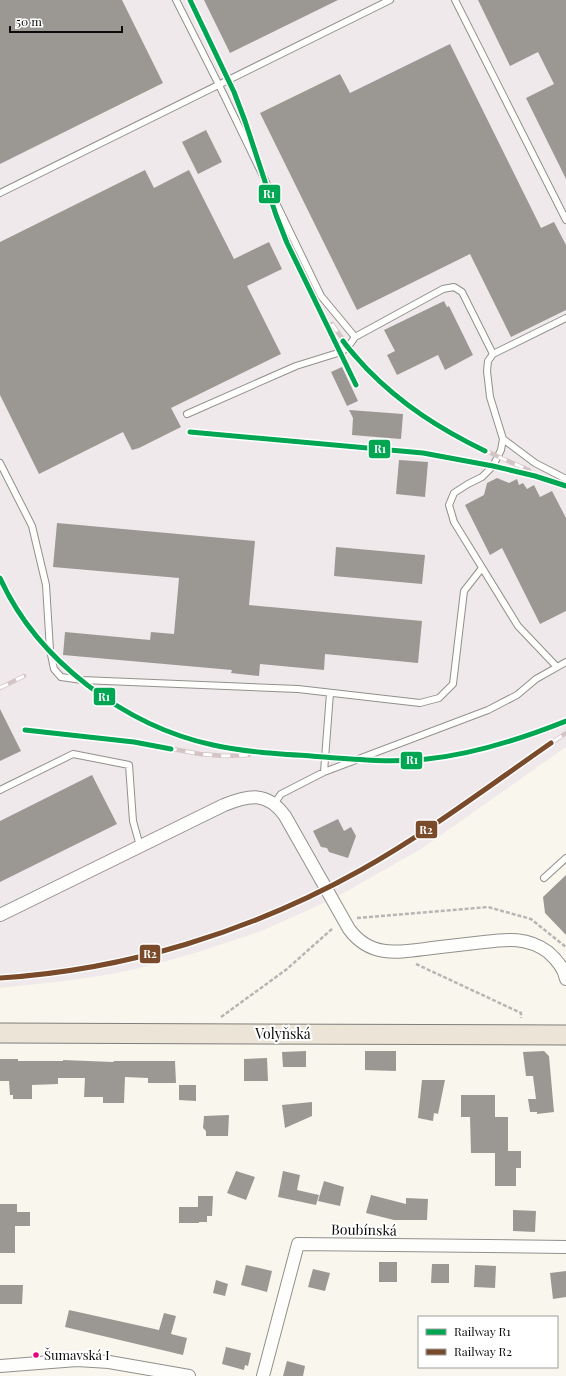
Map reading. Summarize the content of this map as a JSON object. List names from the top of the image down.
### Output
{
  "streets": {
    "main road": ["Volyňská"],
    "street": ["Boubínská"]
  },
  "places": ["Šumavská I"],
  "lines": ["rail line R1", "rail line R2"],
  "legend": ["Railway R1", "Railway R2"],
  "scale_bar": "50 m"
}
